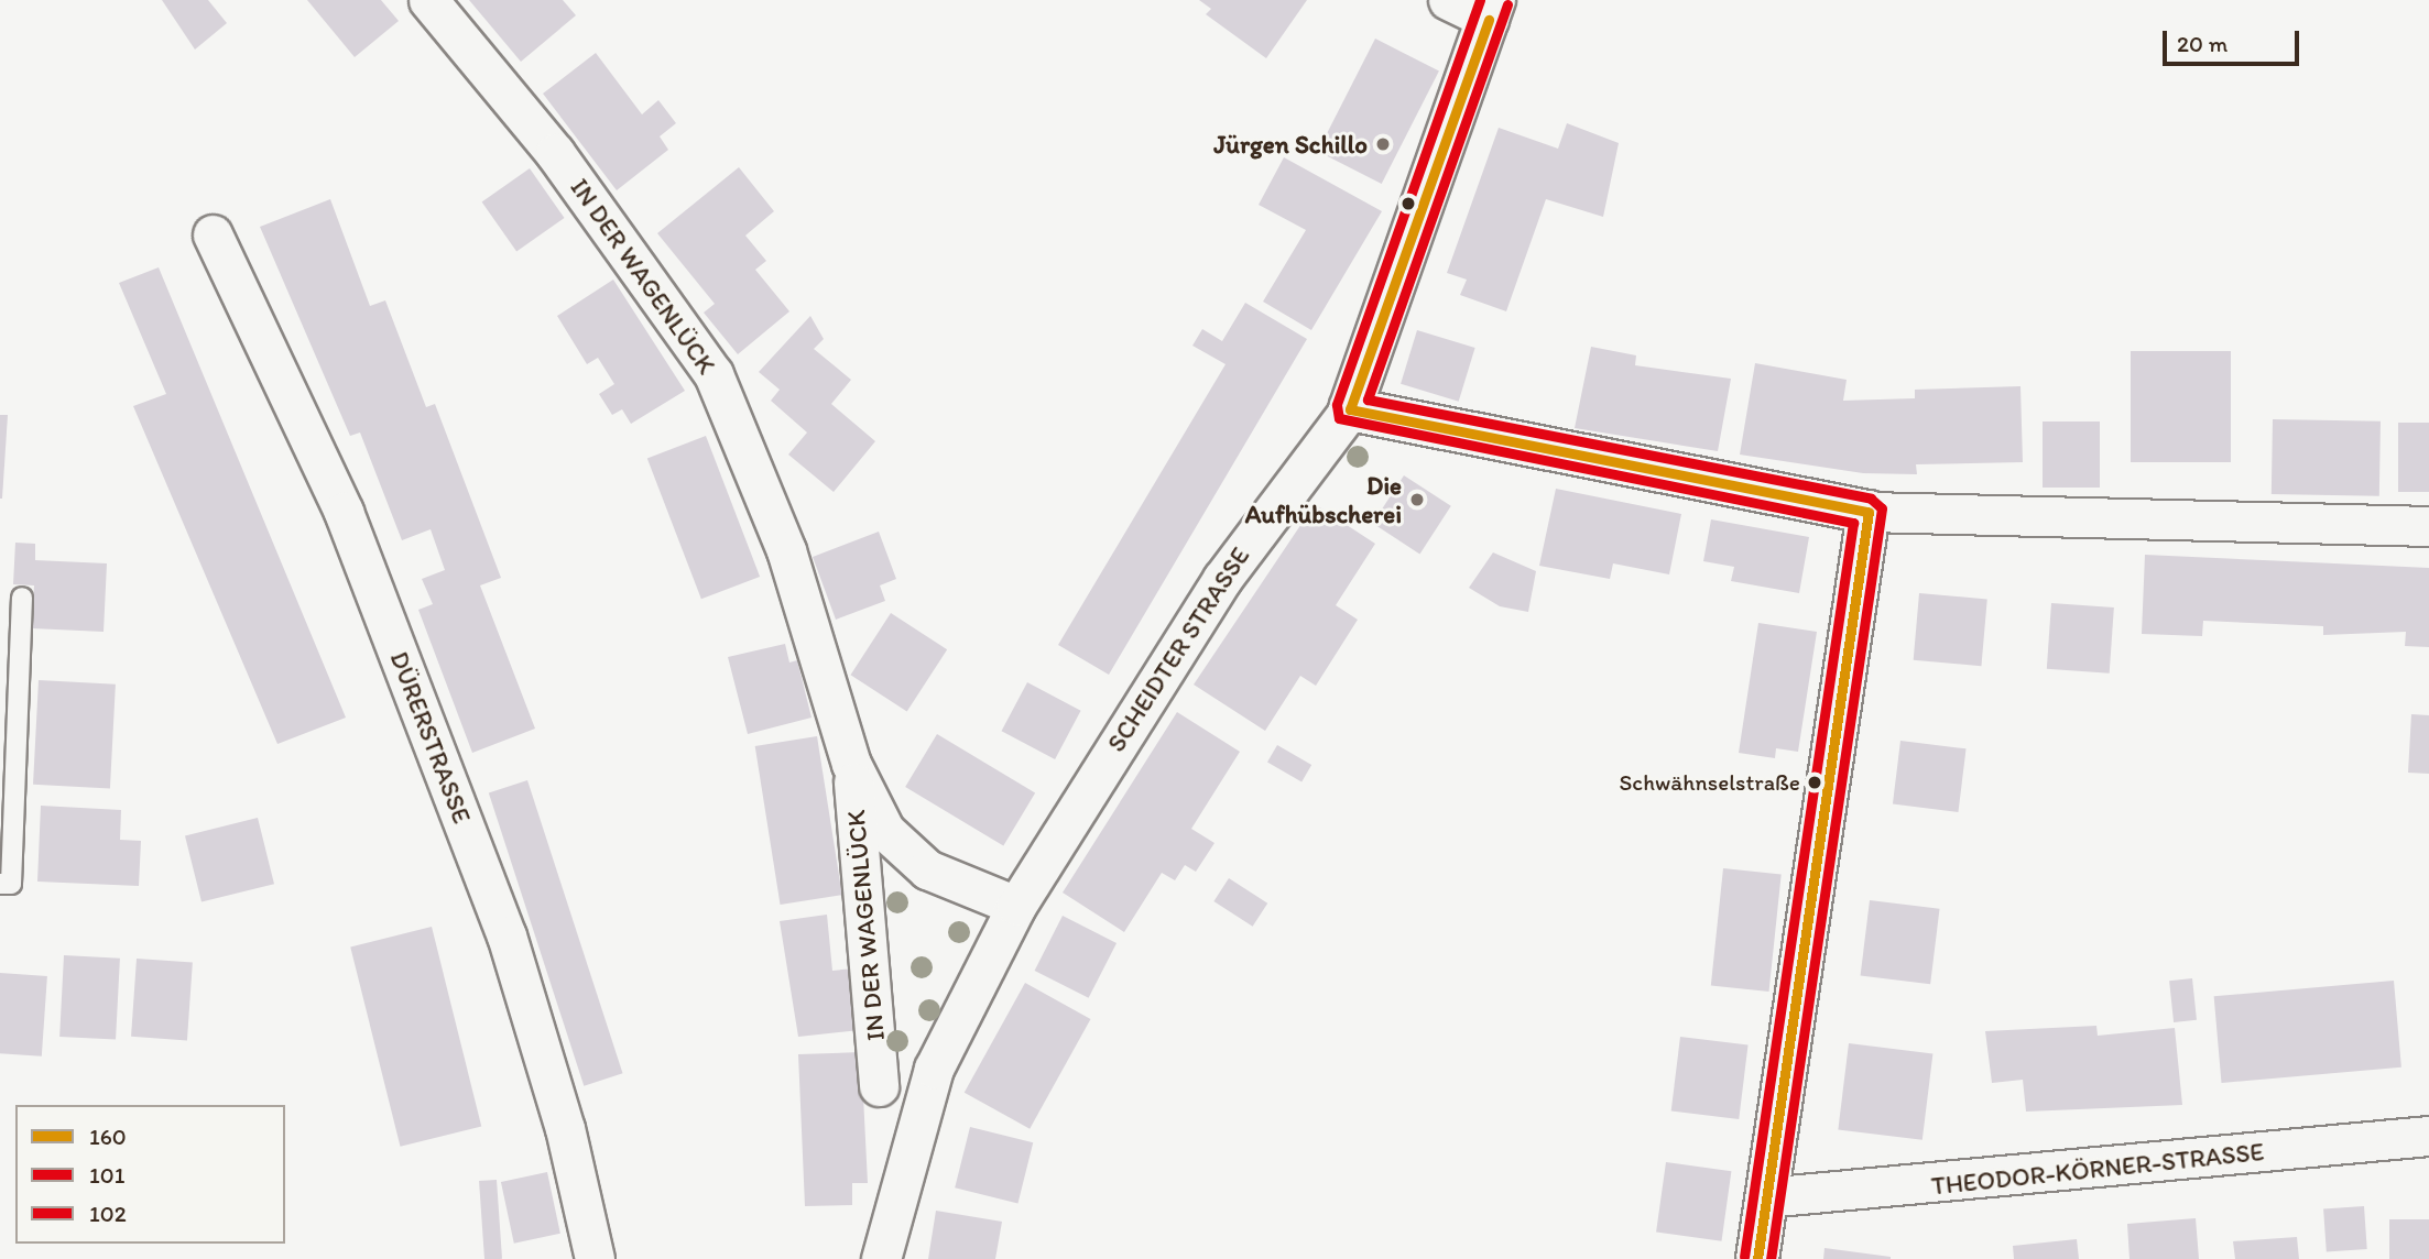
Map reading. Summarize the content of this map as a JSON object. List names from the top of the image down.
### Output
{
  "streets": {
    "street": [
      "IN DER WAGENLÜCK",
      "SCHEIDTER STRASSE",
      "DÜRERSTRASSE",
      "THEODOR-KÖRNER-STRASSE"
    ]
  },
  "crossings": [
    ["IN DER WAGENLÜCK", "SCHEIDTER STRASSE"]
  ],
  "places": ["Jürgen Schillo", "Die Aufhübscherei", "Schwähnselstraße"],
  "lines": ["transit line 101", "transit line 102", "transit line 160"],
  "legend": ["160", "101", "102"],
  "scale_bar": "20 m"
}
